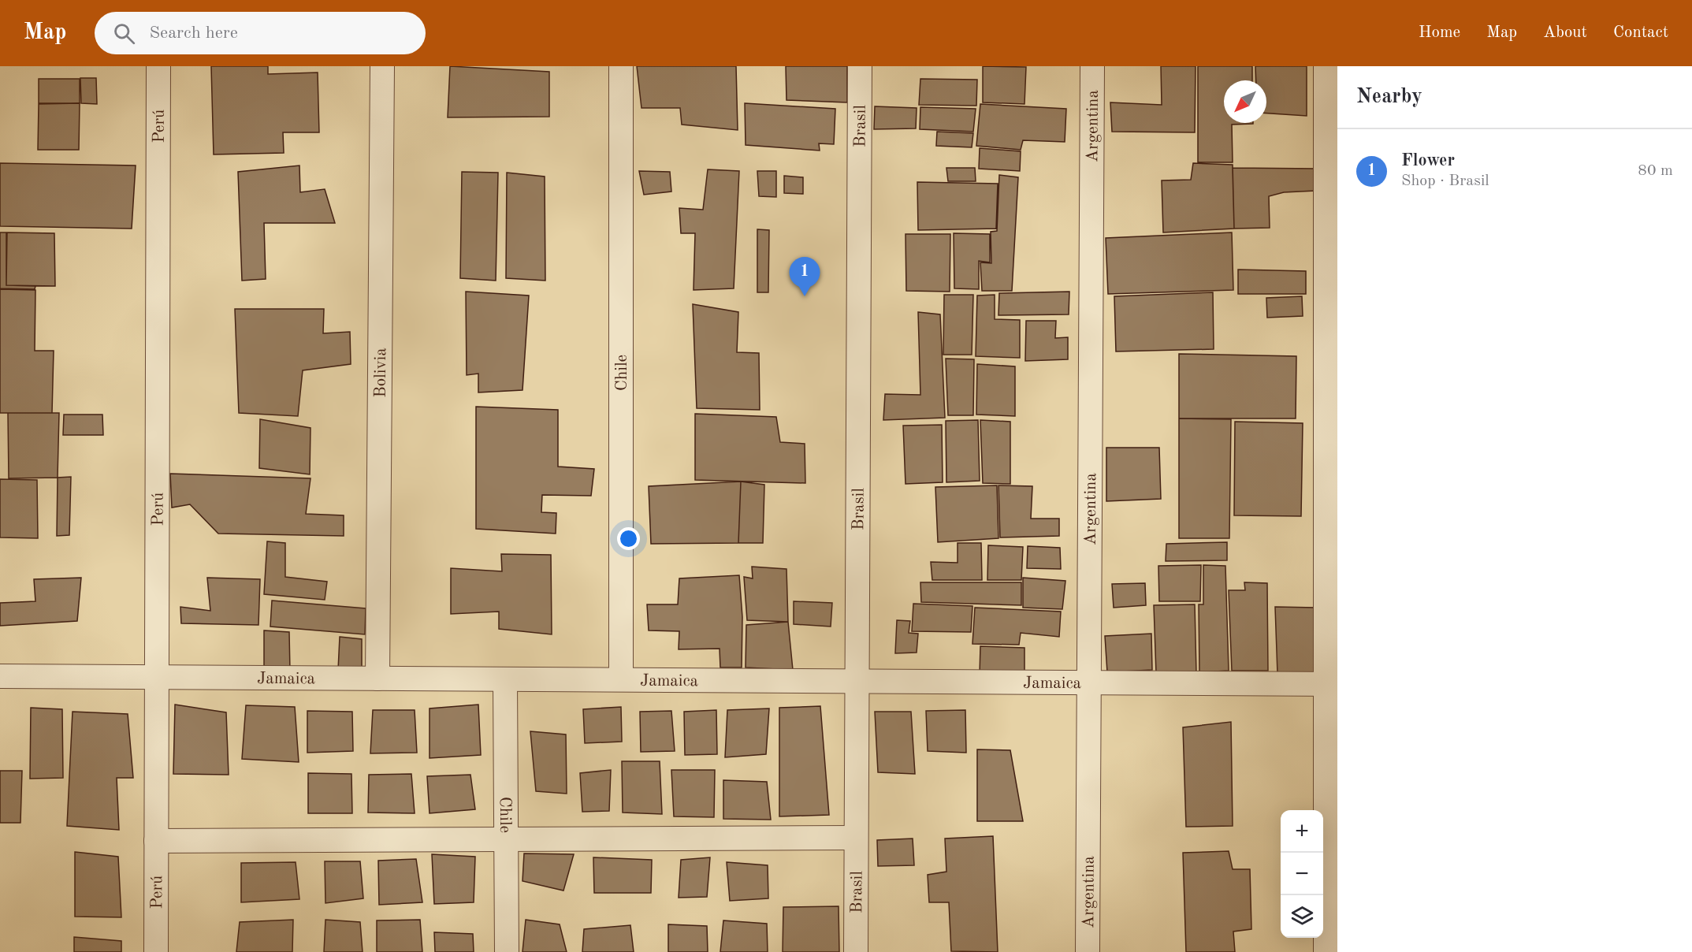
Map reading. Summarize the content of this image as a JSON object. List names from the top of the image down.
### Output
{
  "streets": {
    "street": [
      "Perú",
      "Brasil",
      "Argentina",
      "Bolivia",
      "Chile",
      "Jamaica"
    ]
  },
  "crossings": [
    ["Perú", "Jamaica"],
    ["Brasil", "Jamaica"],
    ["Argentina", "Jamaica"],
    ["Bolivia", "Jamaica"],
    ["Chile", "Jamaica"]
  ],
  "north": "bottom left",
  "page": {
    "header": "Map",
    "search": "Search here",
    "nav": [
      "Home",
      "Map",
      "About",
      "Contact"
    ],
    "heading": "Nearby",
    "list": [
      {
        "mark": "1",
        "name": "Flower",
        "note": "Shop · Brasil",
        "value": "80 m"
      }
    ],
    "pins": "1",
    "map_buttons": ["+", "−"]
  }
}
